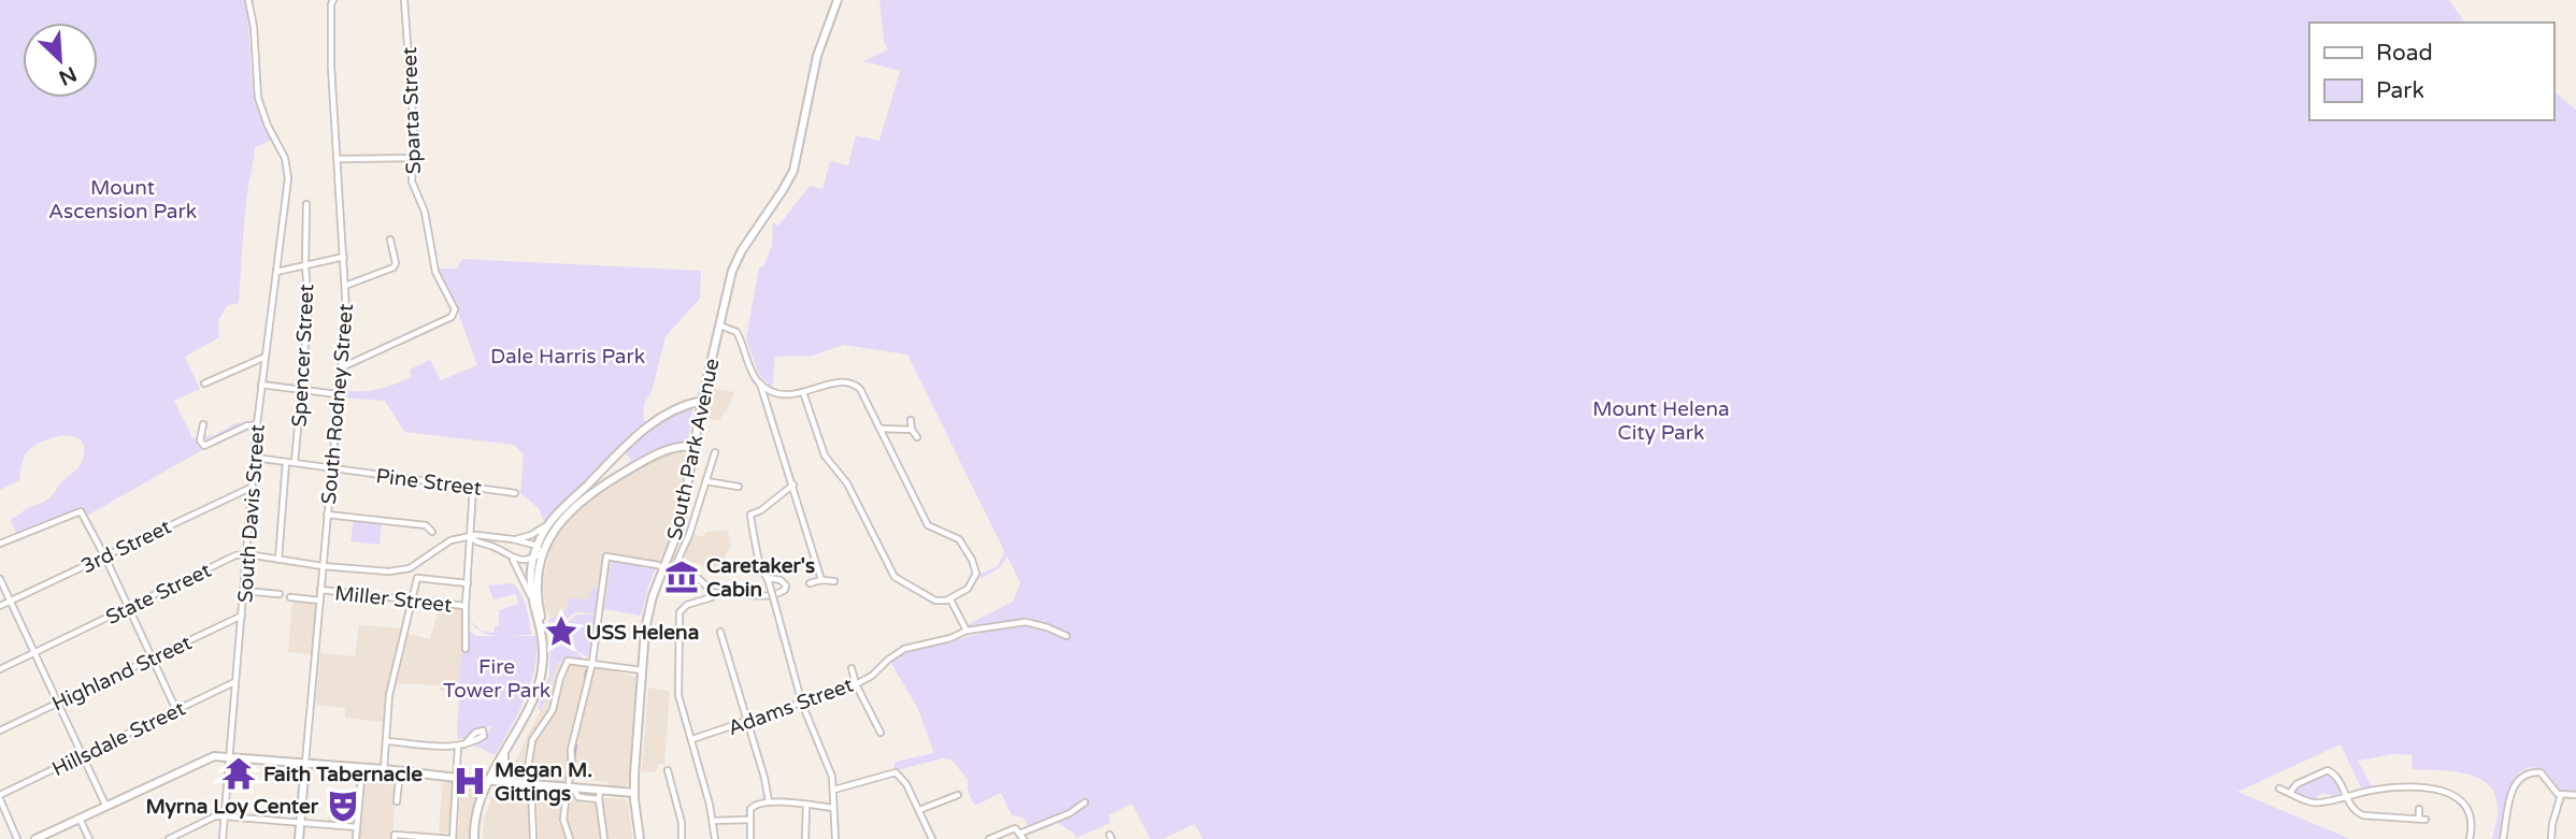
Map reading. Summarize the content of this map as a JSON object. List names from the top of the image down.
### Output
{
  "streets": {
    "street": [
      "Sparta Street",
      "Spencer Street",
      "South Rodney Street",
      "South Park Avenue",
      "Pine Street",
      "South Davis Street",
      "3rd Street",
      "State Street",
      "Miller Street",
      "Highland Street",
      "Adams Street",
      "Hillsdale Street"
    ]
  },
  "crossings": [
    ["Sparta Street", "South Rodney Street"],
    ["Spencer Street", "Pine Street"],
    ["South Rodney Street", "Pine Street"],
    ["South Rodney Street", "State Street"],
    ["South Rodney Street", "Miller Street"],
    ["Pine Street", "South Davis Street"],
    ["South Davis Street", "3rd Street"],
    ["South Davis Street", "State Street"],
    ["South Davis Street", "Highland Street"],
    ["South Davis Street", "Hillsdale Street"]
  ],
  "parks": [
    "Mount Ascension Park",
    "Dale Harris Park",
    "Mount Helena City Park",
    "Fire Tower Park"
  ],
  "places": {
    "museum": ["Caretaker's Cabin"],
    "place": ["USS Helena"],
    "temple": ["Faith Tabernacle"],
    "hospital": ["Megan M. Gittings"],
    "theatre": ["Myrna Loy Center"]
  },
  "legend": ["Road", "Park"],
  "north": "bottom right"
}
